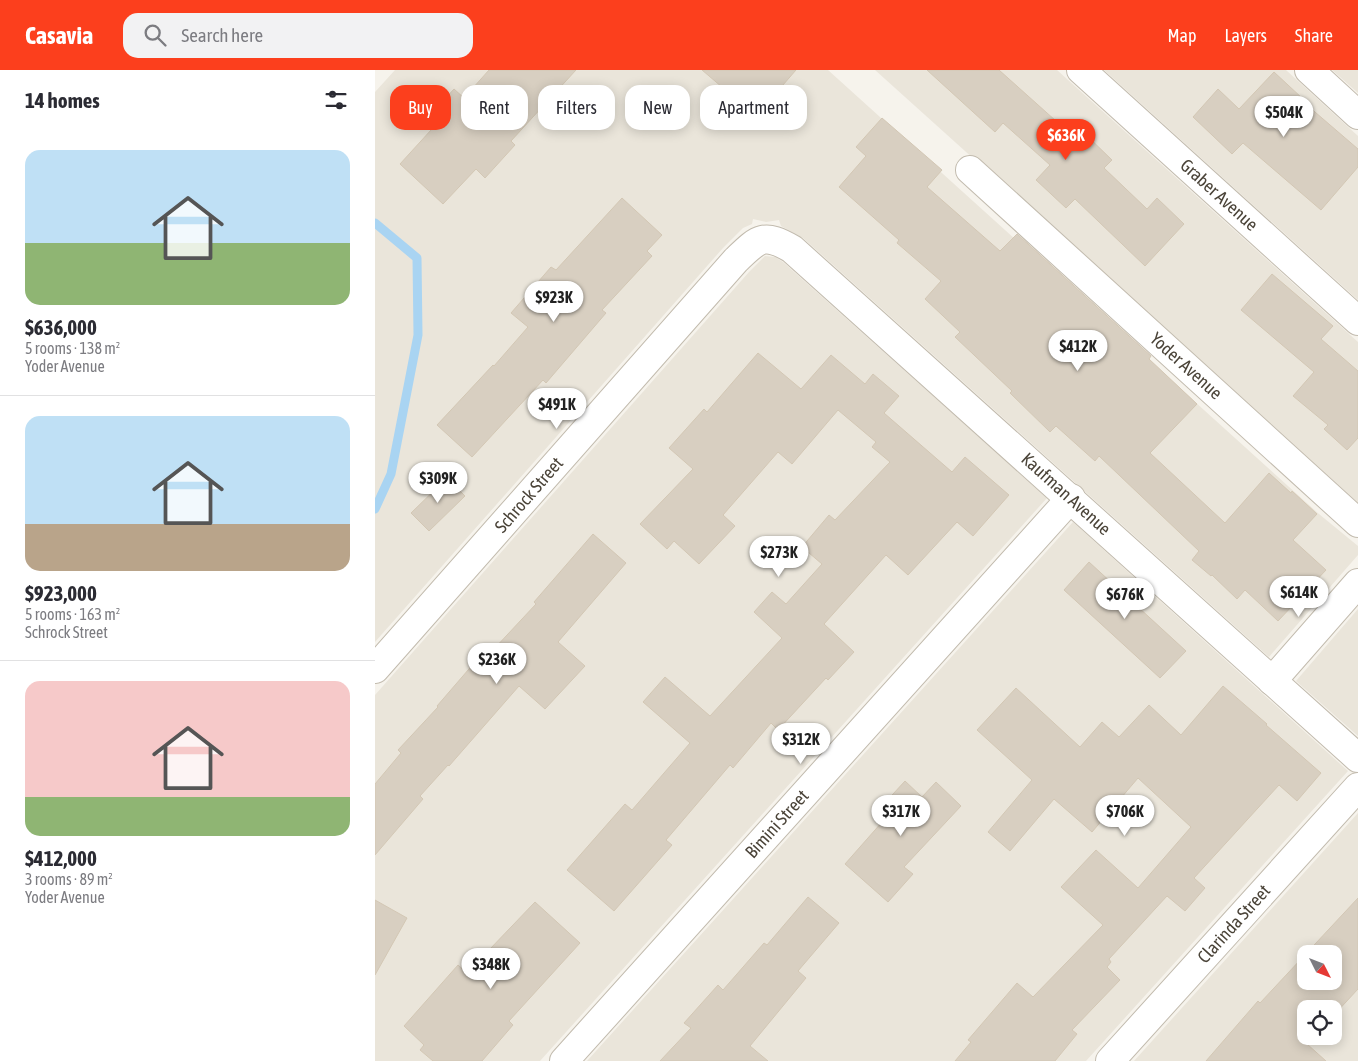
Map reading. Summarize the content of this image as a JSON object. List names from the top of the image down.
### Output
{
  "streets": {
    "street": [
      "Graber Avenue",
      "Yoder Avenue",
      "Kaufman Avenue",
      "Schrock Street",
      "Bimini Street",
      "Clarinda Street"
    ]
  },
  "crossings": [
    ["Kaufman Avenue", "Schrock Street"],
    ["Kaufman Avenue", "Bimini Street"]
  ],
  "north": "bottom right",
  "page": {
    "header": "Casavia",
    "search": "Search here",
    "nav": ["Map", "Layers", "Share"],
    "heading": "14 homes",
    "chip": [
      "Buy",
      "Rent",
      "Filters",
      "New",
      "Apartment"
    ],
    "price": [
      "$504K",
      "$636K",
      "$923K",
      "$412K",
      "$491K",
      "$309K",
      "$273K",
      "$614K",
      "$676K",
      "$236K",
      "$312K",
      "$317K",
      "$706K",
      "$348K"
    ],
    "list": [
      {
        "name": "$636,000",
        "note": "5 rooms · 138 m² · Yoder Avenue"
      },
      {
        "name": "$923,000",
        "note": "5 rooms · 163 m² · Schrock Street"
      },
      {
        "name": "$412,000",
        "note": "3 rooms · 89 m² · Yoder Avenue"
      }
    ]
  }
}
